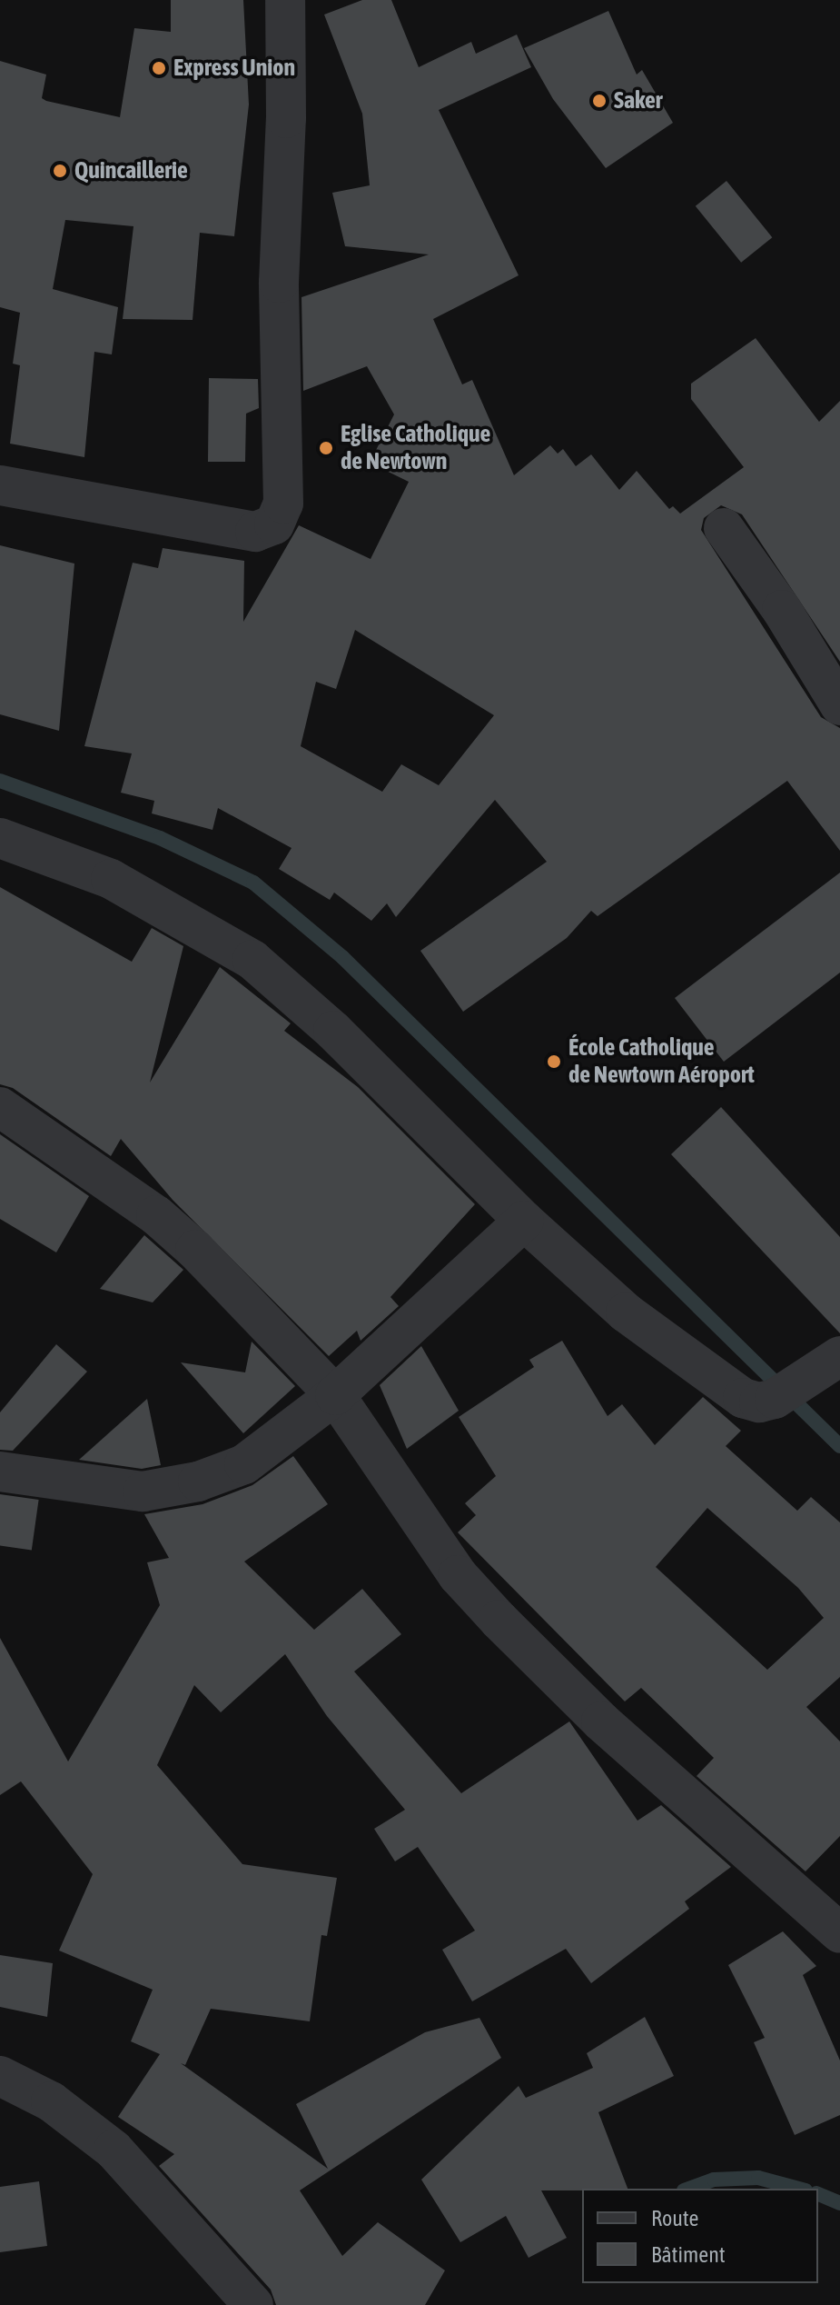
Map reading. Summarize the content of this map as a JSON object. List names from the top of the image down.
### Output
{
  "places": [
    "Express Union",
    "Saker",
    "Quincaillerie",
    "Eglise Catholique de Newtown",
    "École Catholique de Newtown Aéroport"
  ],
  "legend": ["Route", "Bâtiment"]
}
